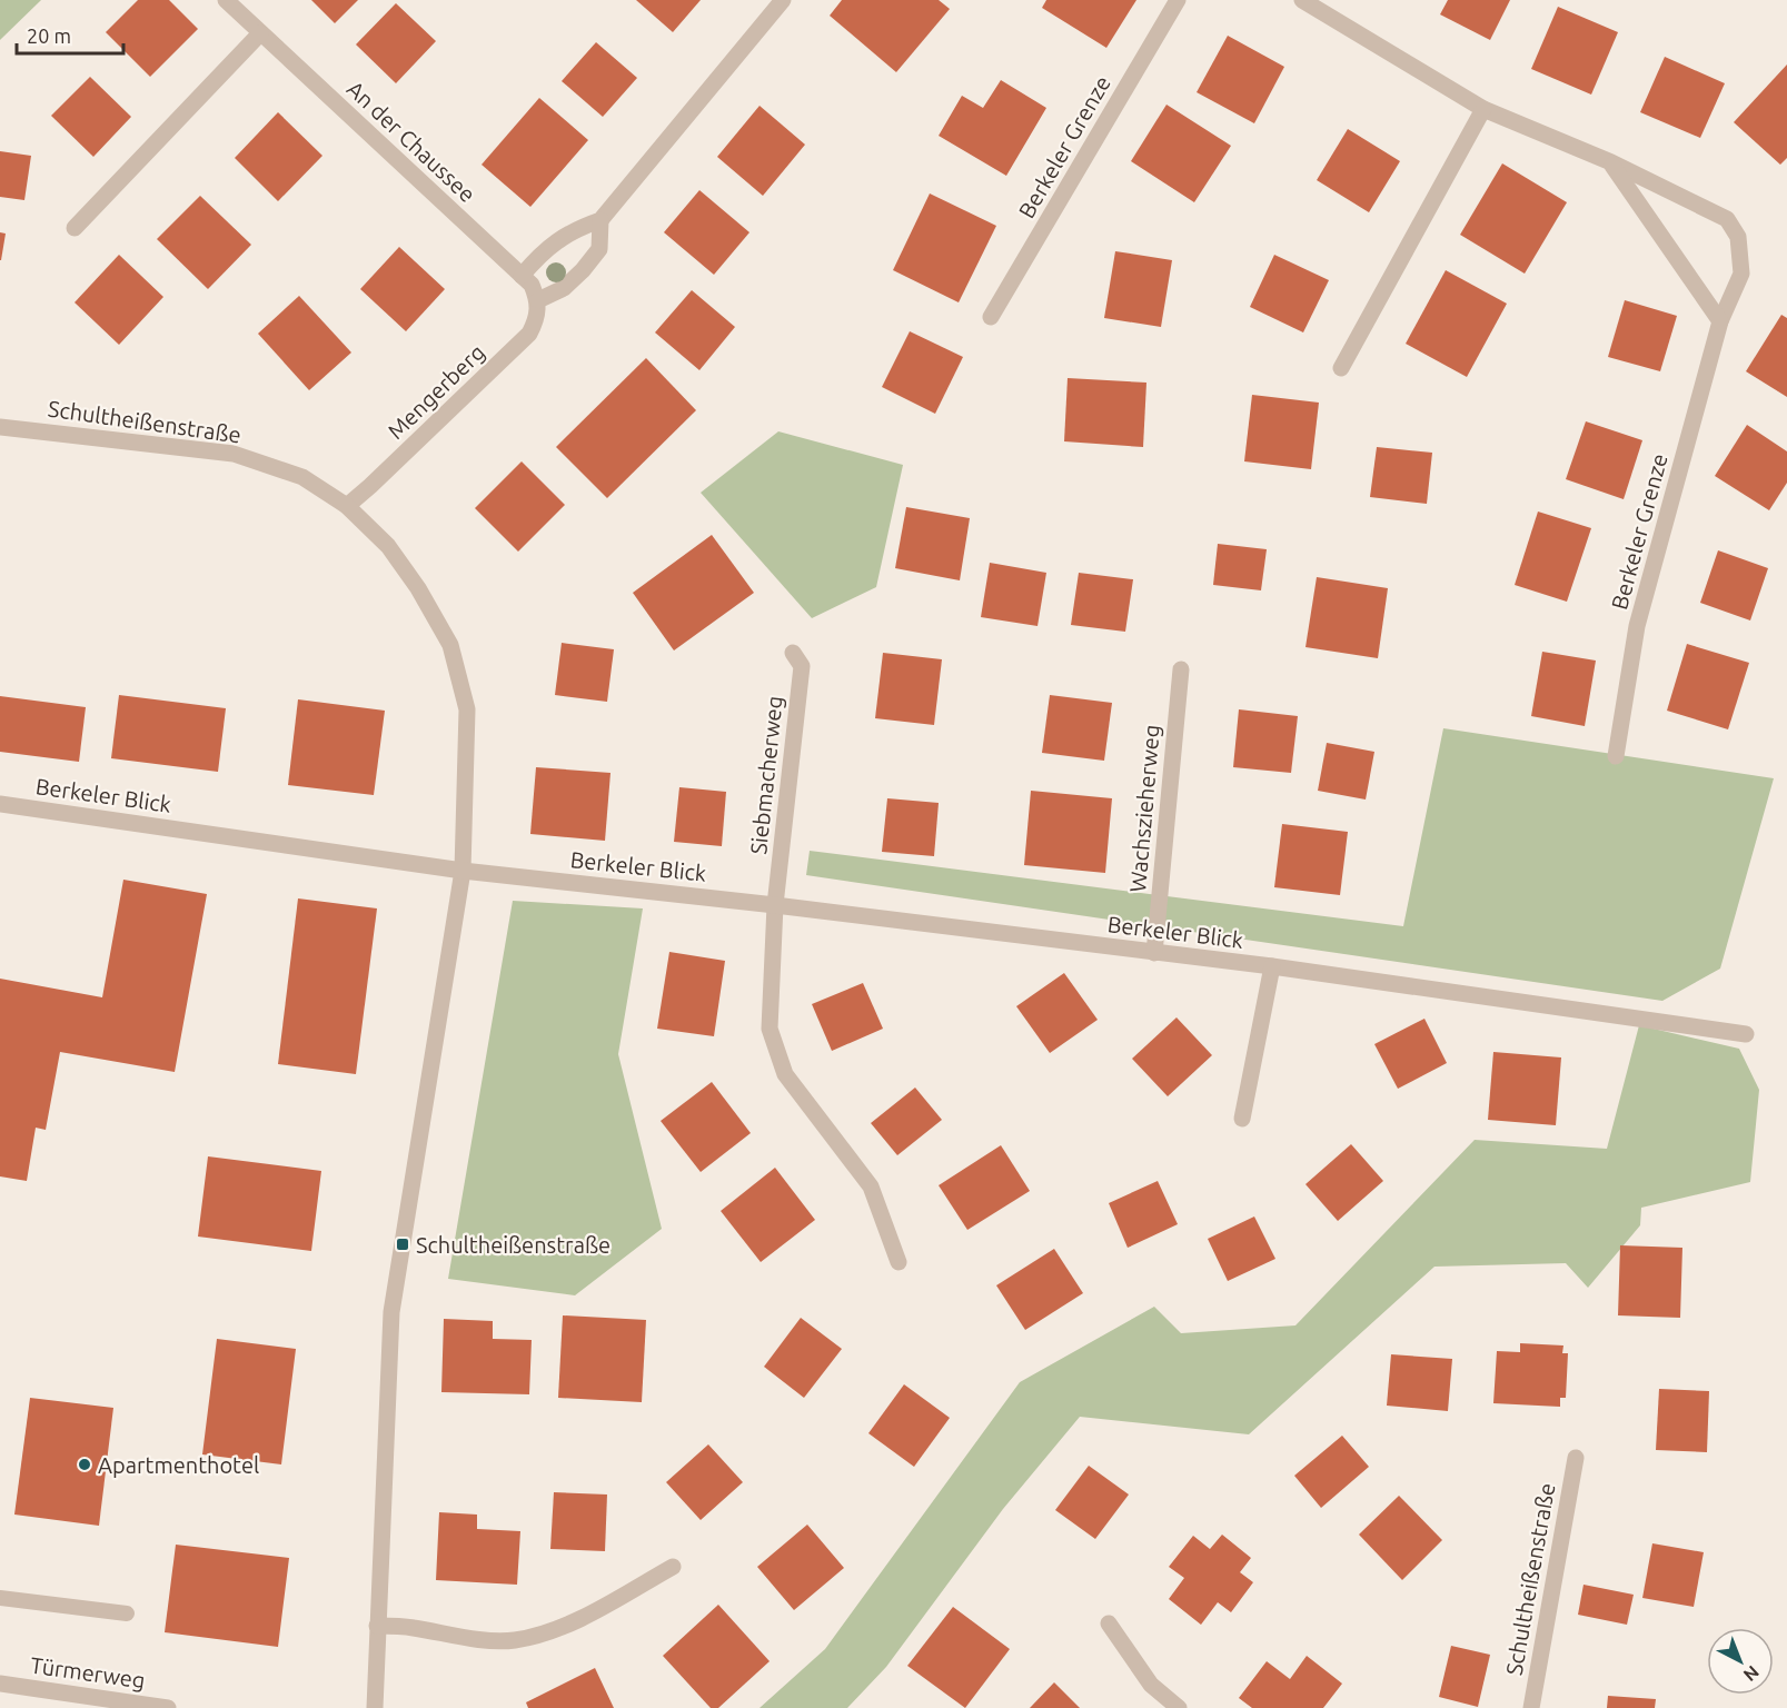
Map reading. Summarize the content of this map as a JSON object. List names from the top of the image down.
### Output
{
  "streets": {
    "street": [
      "An der Chaussee",
      "Berkeler Grenze",
      "Mengerberg",
      "Schultheißenstraße",
      "Siebmacherweg",
      "Berkeler Blick",
      "Wachszieherweg",
      "Türmerweg"
    ]
  },
  "crossings": [
    ["An der Chaussee", "Mengerberg"],
    ["Mengerberg", "Schultheißenstraße"],
    ["Schultheißenstraße", "Berkeler Blick"],
    ["Siebmacherweg", "Berkeler Blick"],
    ["Berkeler Blick", "Wachszieherweg"]
  ],
  "places": {
    "transit": ["Schultheißenstraße"],
    "other": ["Apartmenthotel"]
  },
  "scale_bar": "20 m",
  "north": "bottom right"
}
